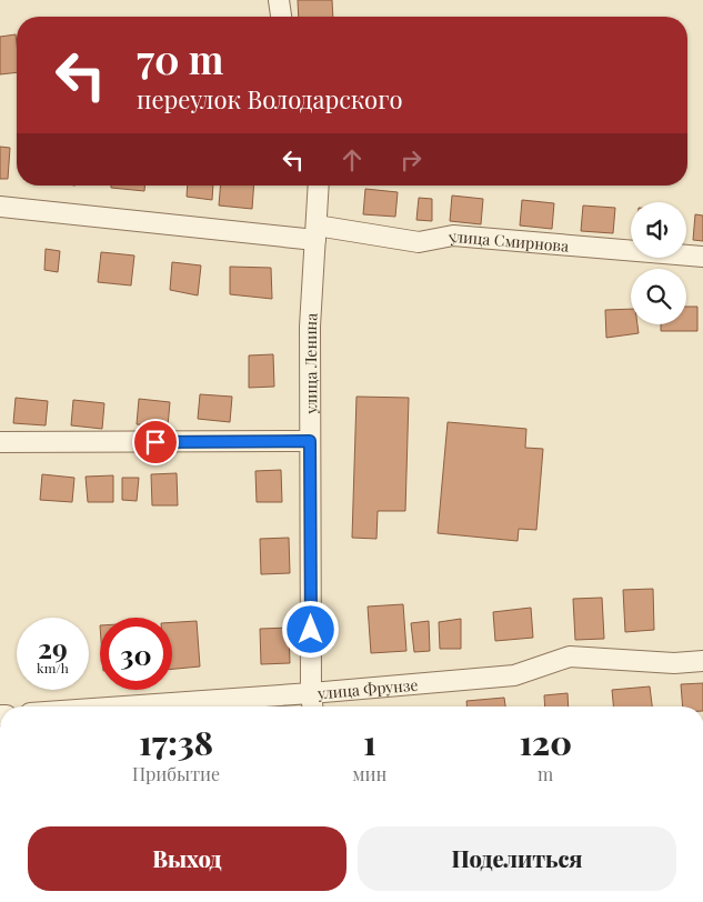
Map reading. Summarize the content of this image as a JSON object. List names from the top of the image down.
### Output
{
  "streets": {
    "street": ["улица Смирнова", "улица Ленина", "улица Фрунзе"]
  },
  "crossings": [
    ["улица Смирнова", "улица Ленина"],
    ["улица Ленина", "улица Фрунзе"]
  ],
  "page": {
    "turn": ["70 m", "переулок Володарского"],
    "speed": "29 km/h",
    "limit": "30",
    "eta": [
      "17:38",
      "Прибытие",
      "1",
      "мин",
      "120",
      "m"
    ],
    "buttons": ["Выход", "Поделиться"]
  }
}
